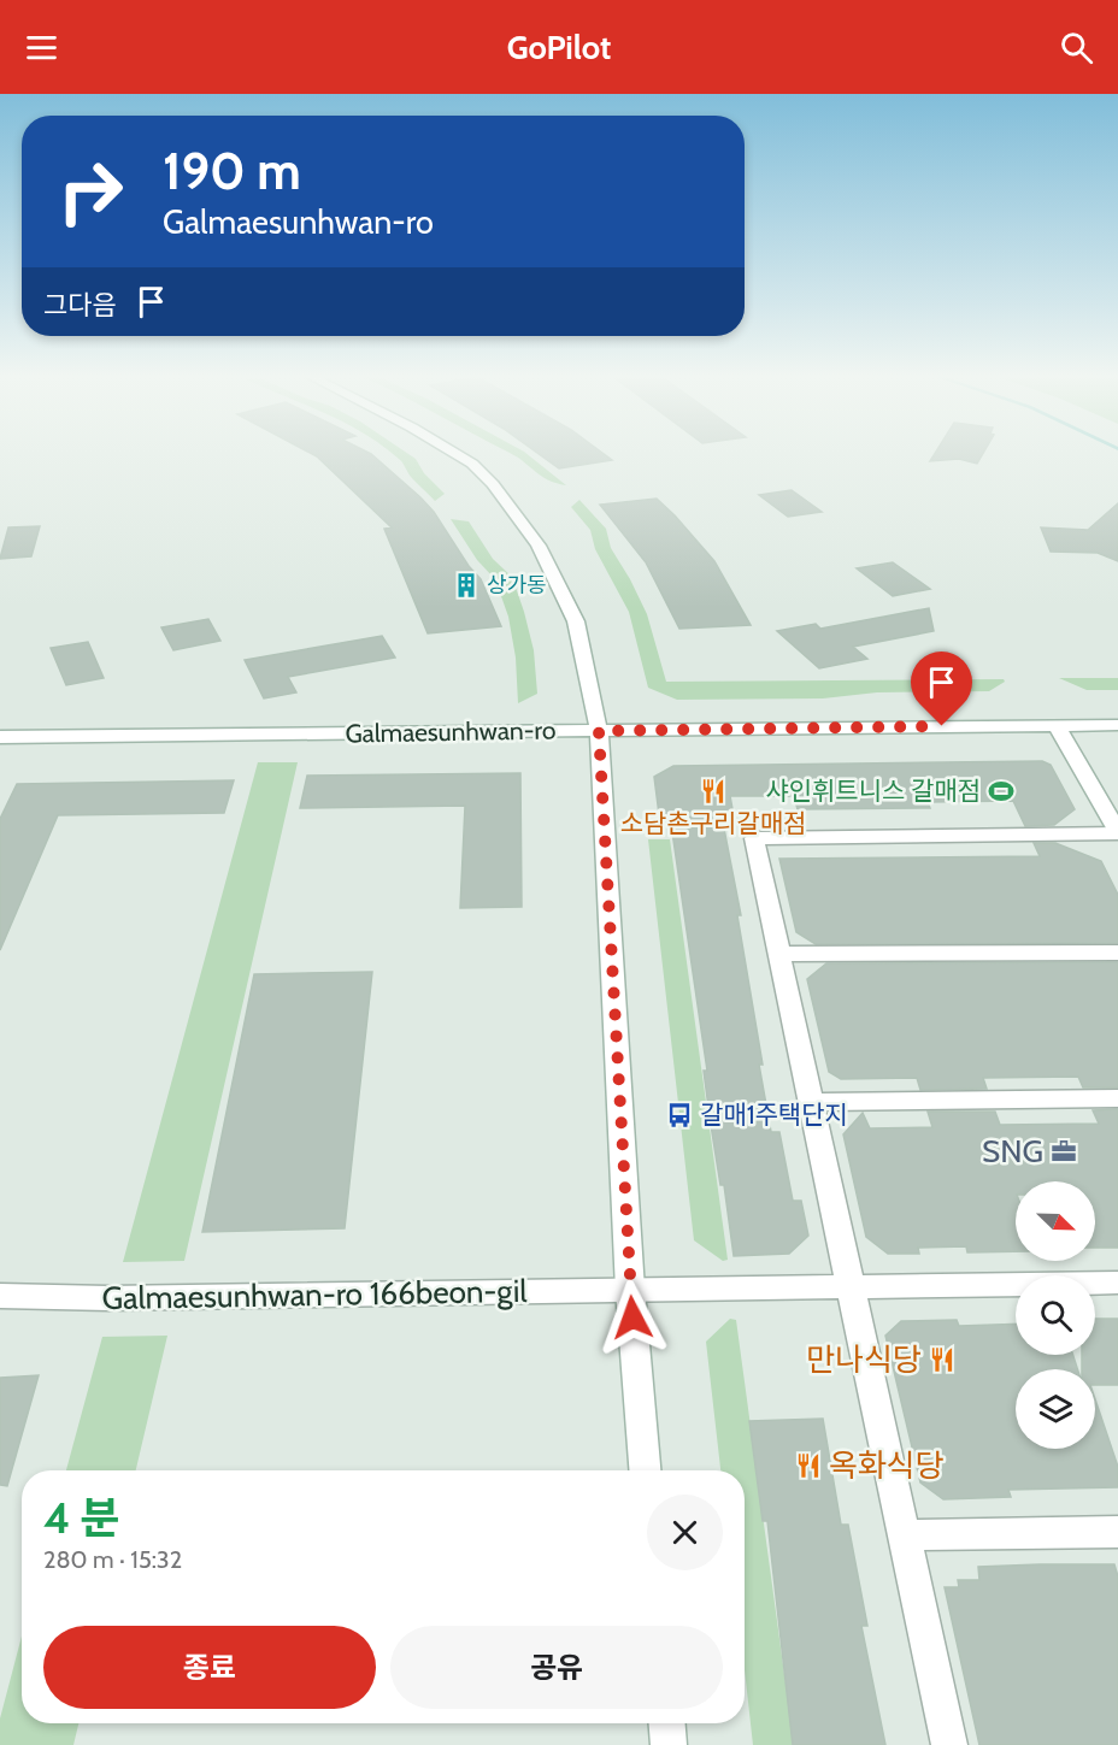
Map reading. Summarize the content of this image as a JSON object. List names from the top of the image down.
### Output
{
  "streets": {
    "street": ["Galmaesunhwan-ro", "Galmaesunhwan-ro 166beon-gil"]
  },
  "places": {
    "building": ["상가동"],
    "restaurant": ["소담촌구리갈매점", "만나식당", "옥화식당"],
    "sports": ["샤인휘트니스 갈매점"],
    "bus stop": ["갈매1주택단지"],
    "office": ["SNG"]
  },
  "north": "bottom right",
  "page": {
    "header": "GoPilot",
    "turn": ["190 m", "Galmaesunhwan-ro"],
    "then": "그다음",
    "heading": ["4 분", "280 m · 15:32"],
    "buttons": ["종료", "공유"]
  }
}
